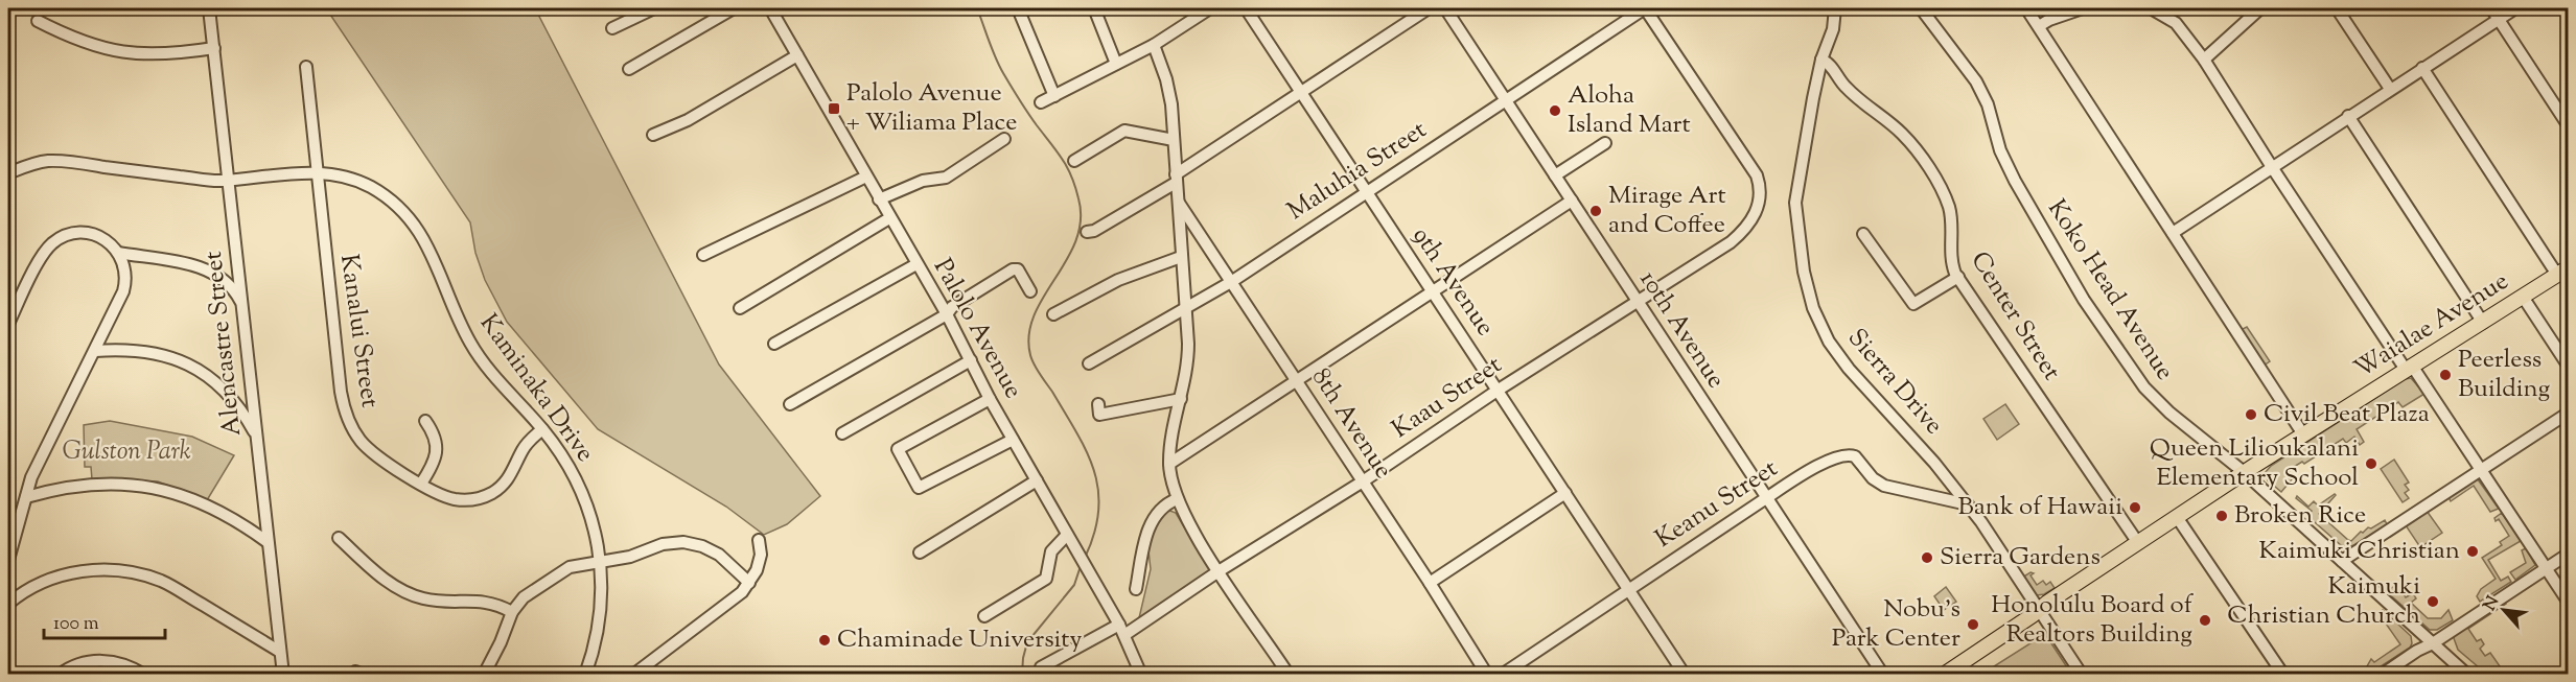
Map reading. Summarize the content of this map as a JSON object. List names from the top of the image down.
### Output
{
  "streets": {
    "main road": ["Waialae Avenue"],
    "street": [
      "Maluhia Street",
      "9th Avenue",
      "Koko Head Avenue",
      "Center Street",
      "Palolo Avenue",
      "10th Avenue",
      "Kanalui Street",
      "Alencastre Street",
      "Sierra Drive",
      "Kaminaka Drive",
      "Kaau Street",
      "8th Avenue",
      "Keanu Street"
    ]
  },
  "crossings": [
    ["Maluhia Street", "9th Avenue"],
    ["Maluhia Street", "10th Avenue"],
    ["Maluhia Street", "Kaau Street"],
    ["Maluhia Street", "8th Avenue"],
    ["9th Avenue", "Kaau Street"],
    ["9th Avenue", "Keanu Street"],
    ["Koko Head Avenue", "Waialae Avenue"],
    ["Center Street", "Waialae Avenue"],
    ["Center Street", "Sierra Drive"],
    ["Waialae Avenue", "Sierra Drive"],
    ["Palolo Avenue", "Kaau Street"],
    ["10th Avenue", "Kaau Street"],
    ["10th Avenue", "Keanu Street"],
    ["Kanalui Street", "Kaminaka Drive"],
    ["Alencastre Street", "Kaminaka Drive"],
    ["Sierra Drive", "Keanu Street"],
    ["Kaau Street", "8th Avenue"]
  ],
  "parks": ["Gulston Park"],
  "places": {
    "transit": ["Palolo Avenue + Wiliama Place"],
    "other": [
      "Aloha Island Mart",
      "Mirage Art and Coffee",
      "Peerless Building",
      "Civil Beat Plaza",
      "Queen Lilioukalani Elementary School",
      "Bank of Hawaii",
      "Broken Rice",
      "Kaimuki Christian",
      "Sierra Gardens",
      "Kaimuki Christian Church",
      "Honolulu Board of Realtors Building",
      "Nobu's Park Center",
      "Chaminade University"
    ]
  },
  "scale_bar": "100 m",
  "north": "top left"
}
